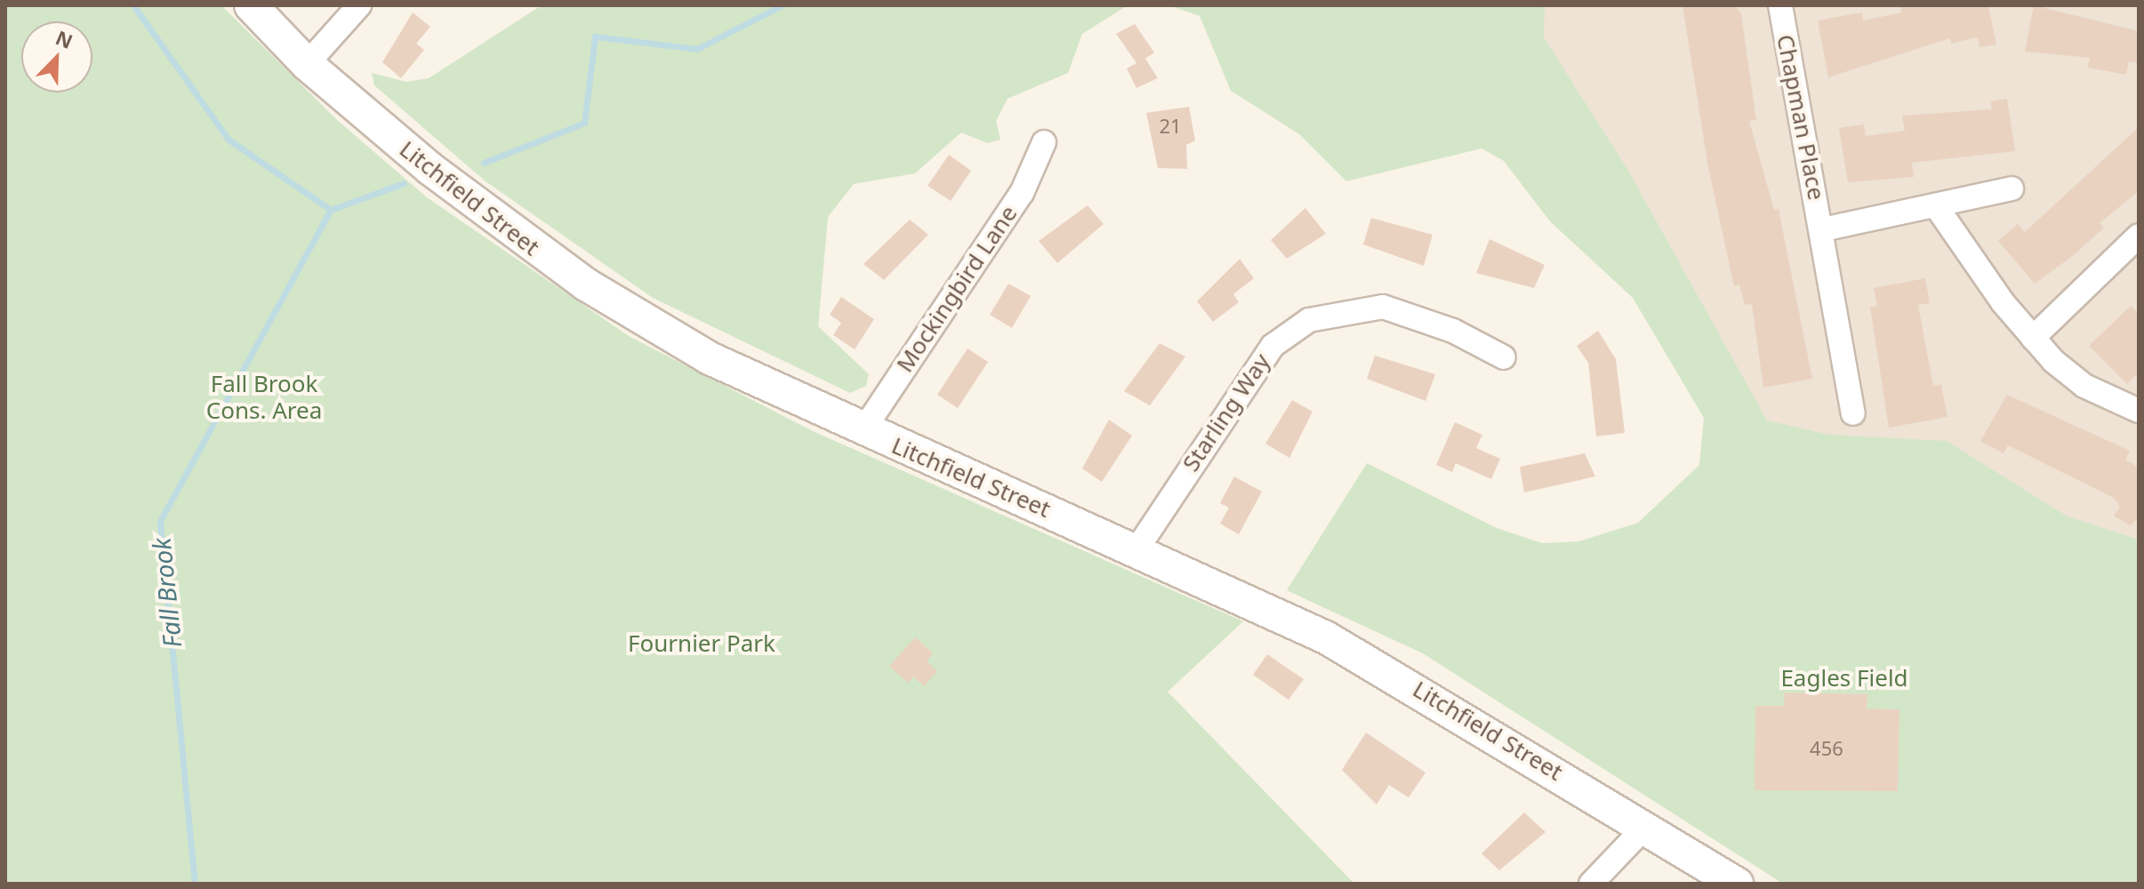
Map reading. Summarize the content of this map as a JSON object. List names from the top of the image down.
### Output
{
  "streets": {
    "main road": ["Litchfield Street"],
    "street": ["Chapman Place", "Mockingbird Lane", "Starling Way"]
  },
  "crossings": [
    ["Litchfield Street", "Mockingbird Lane"],
    ["Litchfield Street", "Starling Way"]
  ],
  "water": ["Fall Brook"],
  "parks": ["Fall Brook Cons. Area", "Fournier Park", "Eagles Field"],
  "house_numbers": ["21", "456"],
  "north": "top right"
}
